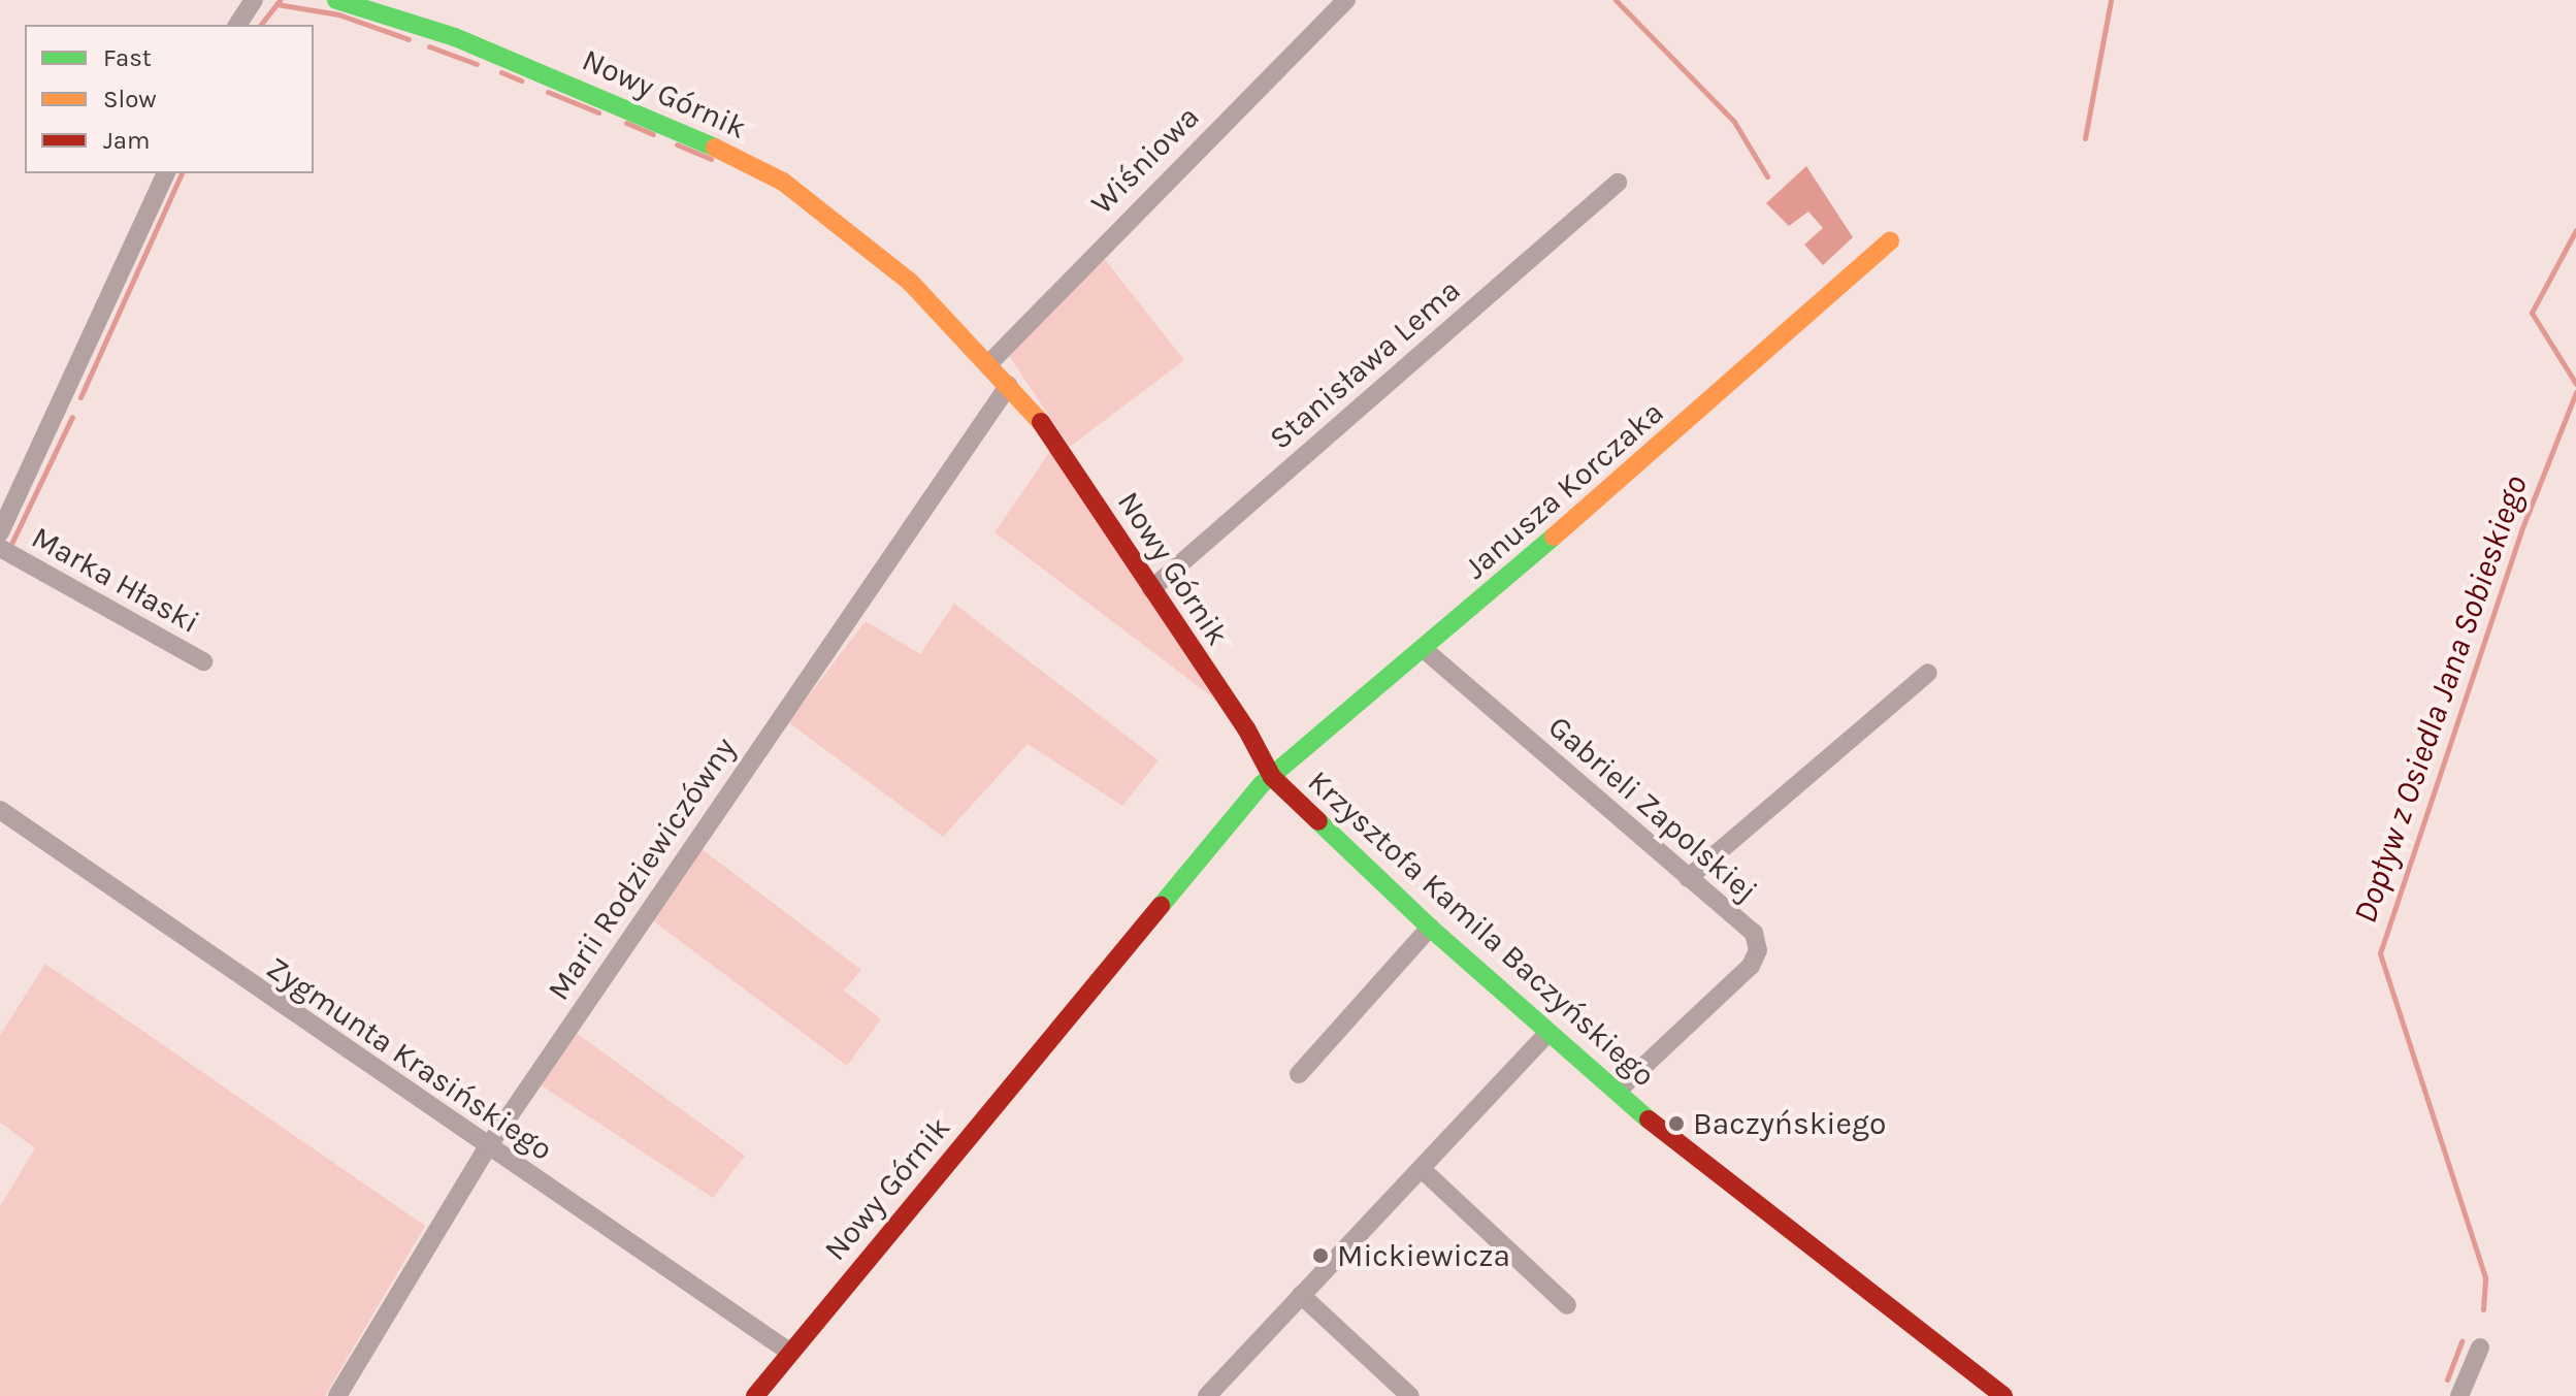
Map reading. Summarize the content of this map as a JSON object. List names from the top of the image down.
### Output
{
  "streets": {
    "street": [
      "Nowy Górnik",
      "Wiśniowa",
      "Stanisława Lema",
      "Janusza Korczaka",
      "Marka Hłaski",
      "Gabrieli Zapolskiej",
      "Marii Rodziewiczówny",
      "Krzysztofa Kamila Baczyńskiego",
      "Zygmunta Krasińskiego"
    ]
  },
  "crossings": [
    ["Nowy Górnik", "Wiśniowa"],
    ["Nowy Górnik", "Stanisława Lema"],
    ["Nowy Górnik", "Janusza Korczaka"],
    ["Nowy Górnik", "Marii Rodziewiczówny"],
    ["Nowy Górnik", "Krzysztofa Kamila Baczyńskiego"],
    ["Nowy Górnik", "Zygmunta Krasińskiego"],
    ["Janusza Korczaka", "Gabrieli Zapolskiej"],
    ["Janusza Korczaka", "Krzysztofa Kamila Baczyńskiego"],
    ["Gabrieli Zapolskiej", "Krzysztofa Kamila Baczyńskiego"],
    ["Marii Rodziewiczówny", "Zygmunta Krasińskiego"]
  ],
  "water": ["Dopływ z Osiedla Jana Sobieskiego"],
  "places": ["Baczyńskiego", "Mickiewicza"],
  "legend": ["Fast", "Slow", "Jam"]
}
